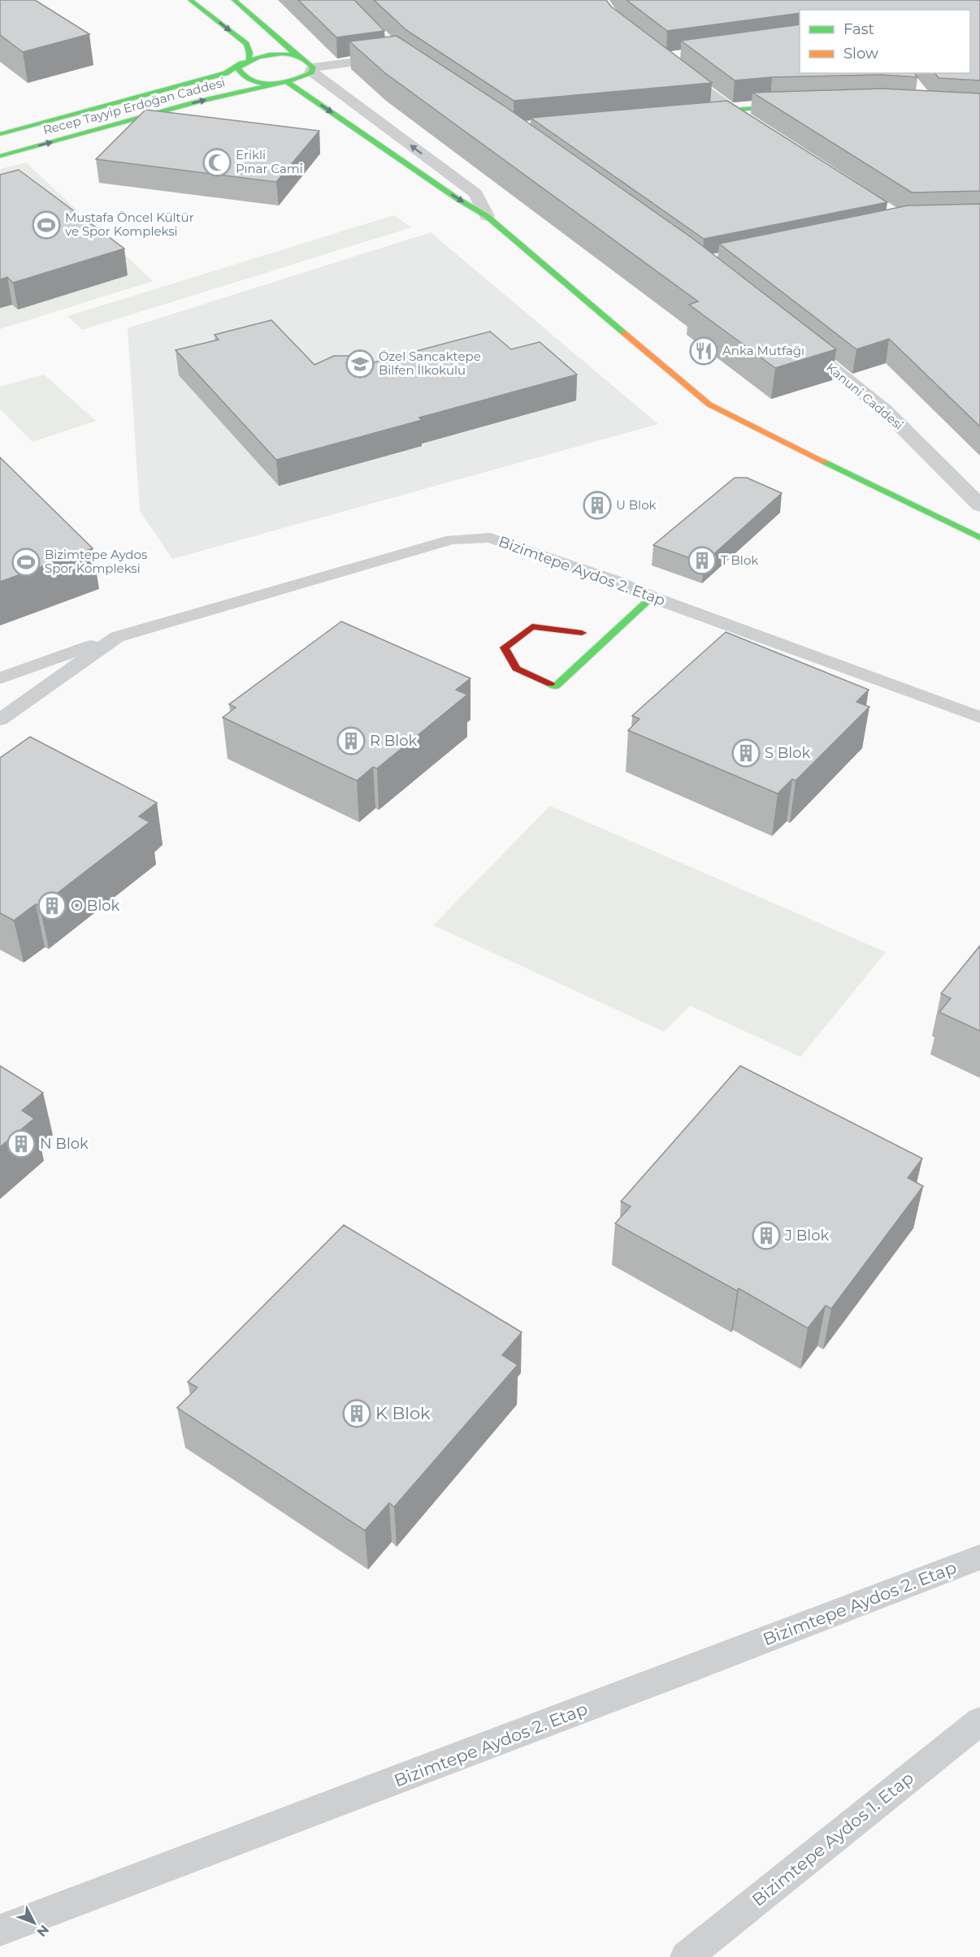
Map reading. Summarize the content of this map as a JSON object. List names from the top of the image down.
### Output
{
  "streets": {
    "street": ["Recep Tayyip Erdoğan Caddesi", "Kanuni Caddesi"],
    "lane": ["Bizimtepe Aydos 2. Etap", "Bizimtepe Aydos 1. Etap"]
  },
  "places": {
    "mosque": ["Erikli Pınar Cami"],
    "sports": ["Mustafa Öncel Kültür ve Spor Kompleksi", "Bizimtepe Aydos Spor Kompleksi"],
    "restaurant": ["Anka Mutfağı"],
    "school or university": ["Özel Sancaktepe Bilfen İlkokulu"],
    "building": [
      "U Blok",
      "T Blok",
      "R Blok",
      "S Blok",
      "O Blok",
      "N Blok",
      "J Blok",
      "K Blok"
    ]
  },
  "legend": ["Fast", "Slow"],
  "north": "bottom right"
}
